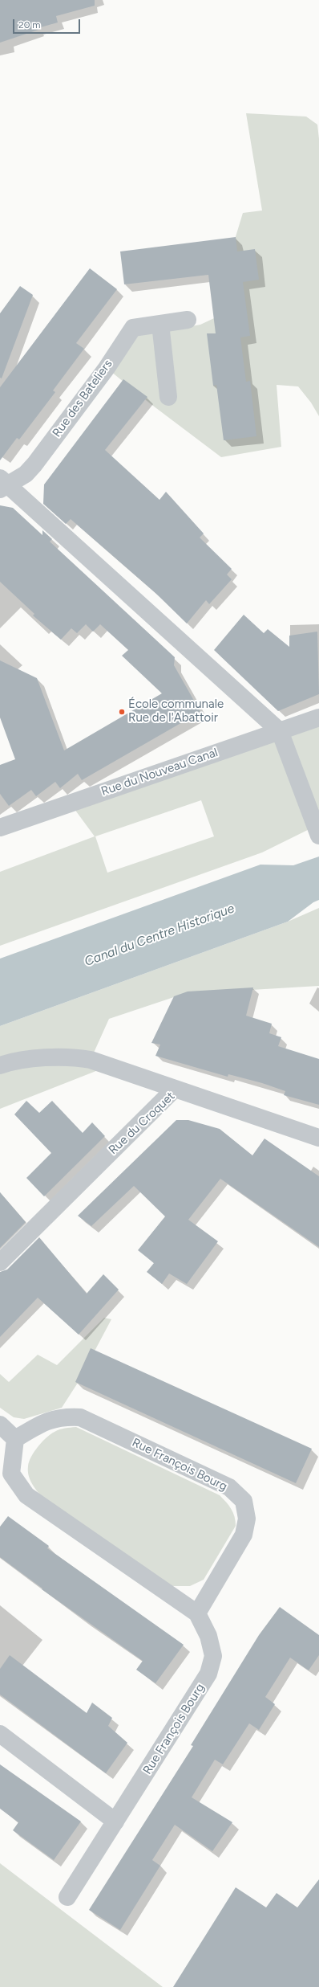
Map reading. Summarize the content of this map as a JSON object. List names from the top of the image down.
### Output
{
  "streets": {
    "street": [
      "Rue des Bateliers",
      "Rue du Nouveau Canal",
      "Rue du Croquet",
      "Rue François Bourg"
    ]
  },
  "water": ["Canal du Centre Historique"],
  "places": ["École communale Rue de l'Abattoir"],
  "scale_bar": "20 m"
}
